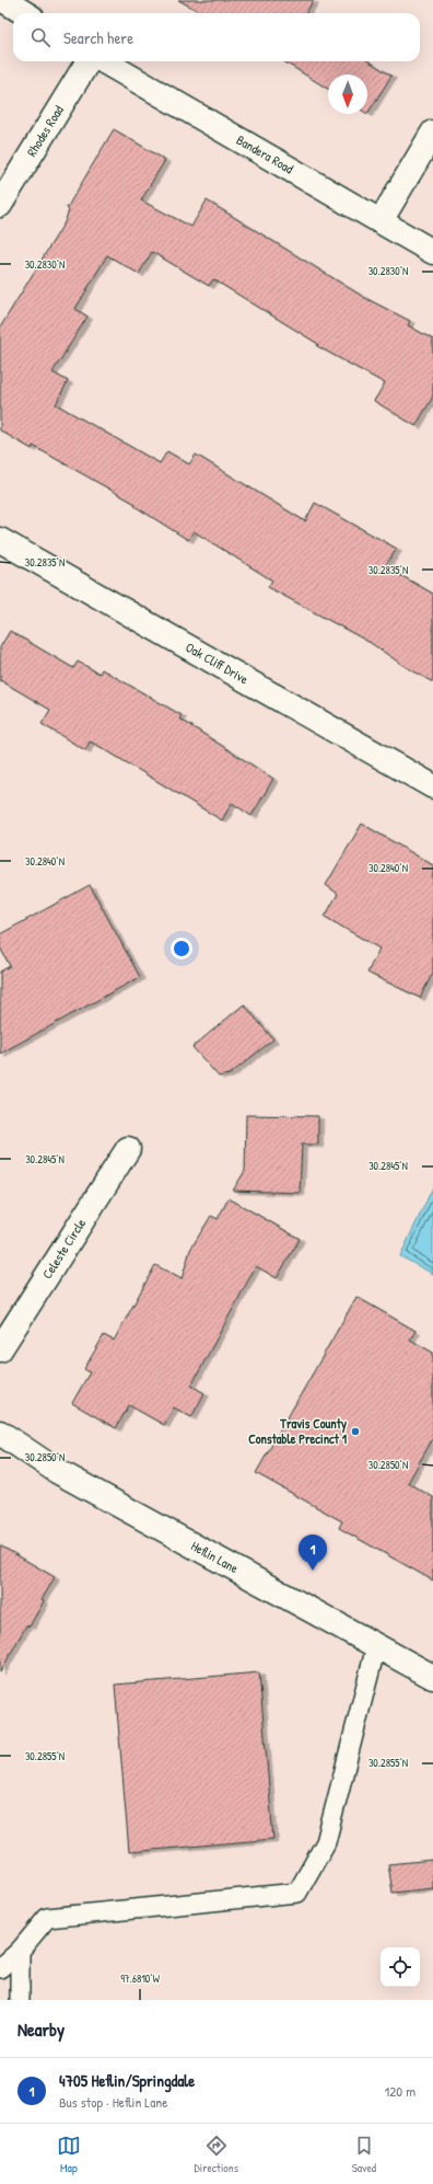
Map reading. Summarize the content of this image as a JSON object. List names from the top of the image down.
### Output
{
  "streets": {
    "street": [
      "Rhodes Road",
      "Bandera Road",
      "Oak Cliff Drive",
      "Celeste Circle",
      "Heflin Lane"
    ]
  },
  "places": ["Travis County Constable Precinct 1"],
  "north": "bottom",
  "page": {
    "search": "Search here",
    "pins": "1",
    "heading": "Nearby",
    "list": [
      {
        "mark": "1",
        "name": "4705 Heflin/Springdale",
        "note": "Bus stop · Heflin Lane",
        "value": "120 m"
      }
    ],
    "nav": ["Map", "Directions", "Saved"]
  },
  "coordinates": [
    "30.2830°N",
    "30.2835°N",
    "30.2840°N",
    "30.2845°N",
    "30.2850°N",
    "30.2855°N",
    "97.6810°W"
  ]
}
